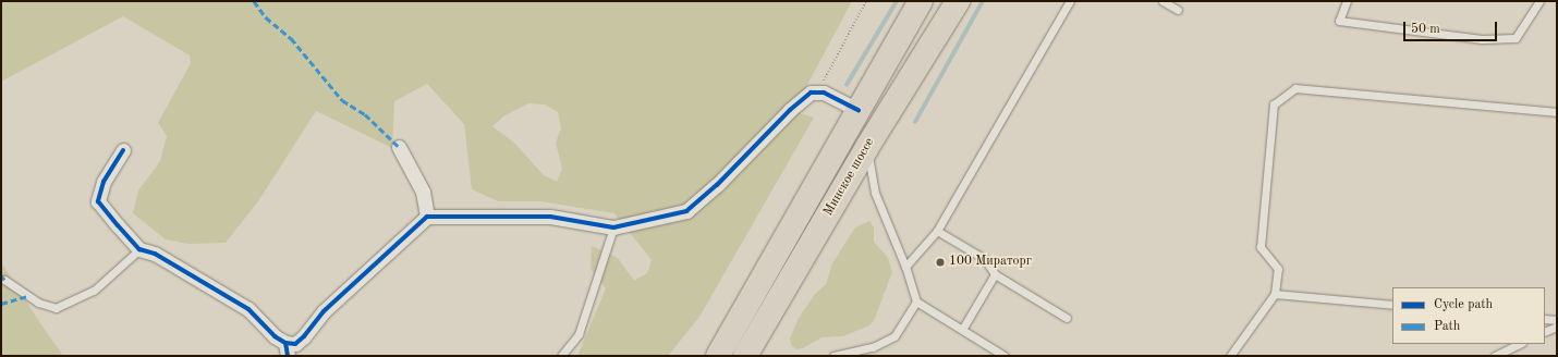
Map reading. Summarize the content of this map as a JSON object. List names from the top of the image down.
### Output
{
  "streets": {
    "highway": ["Минское шоссе"]
  },
  "places": ["100 Мираторг"],
  "legend": ["Cycle path", "Path"],
  "scale_bar": "50 m"
}
